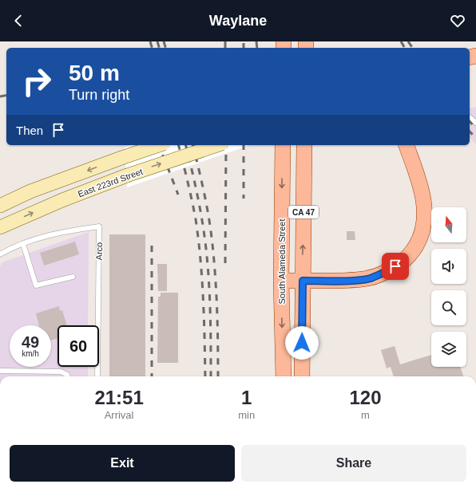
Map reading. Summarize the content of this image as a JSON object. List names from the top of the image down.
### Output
{
  "streets": {
    "main road": ["East 223rd Street", "CA 47", "South Alameda Street"],
    "lane": ["Arco"]
  },
  "north": "top",
  "page": {
    "header": "Waylane",
    "turn": ["50 m", "Turn right"],
    "then": "Then",
    "speed": "49 km/h",
    "limit": "60",
    "eta": [
      "21:51",
      "Arrival",
      "1",
      "min",
      "120",
      "m"
    ],
    "buttons": ["Exit", "Share"]
  }
}
